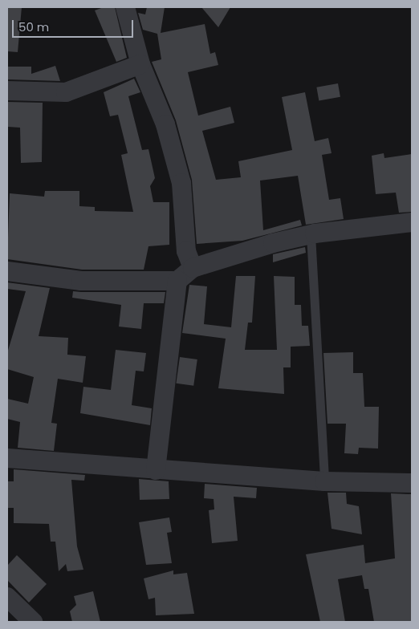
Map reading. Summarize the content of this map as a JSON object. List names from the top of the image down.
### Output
{
  "scale_bar": "50 m"
}
